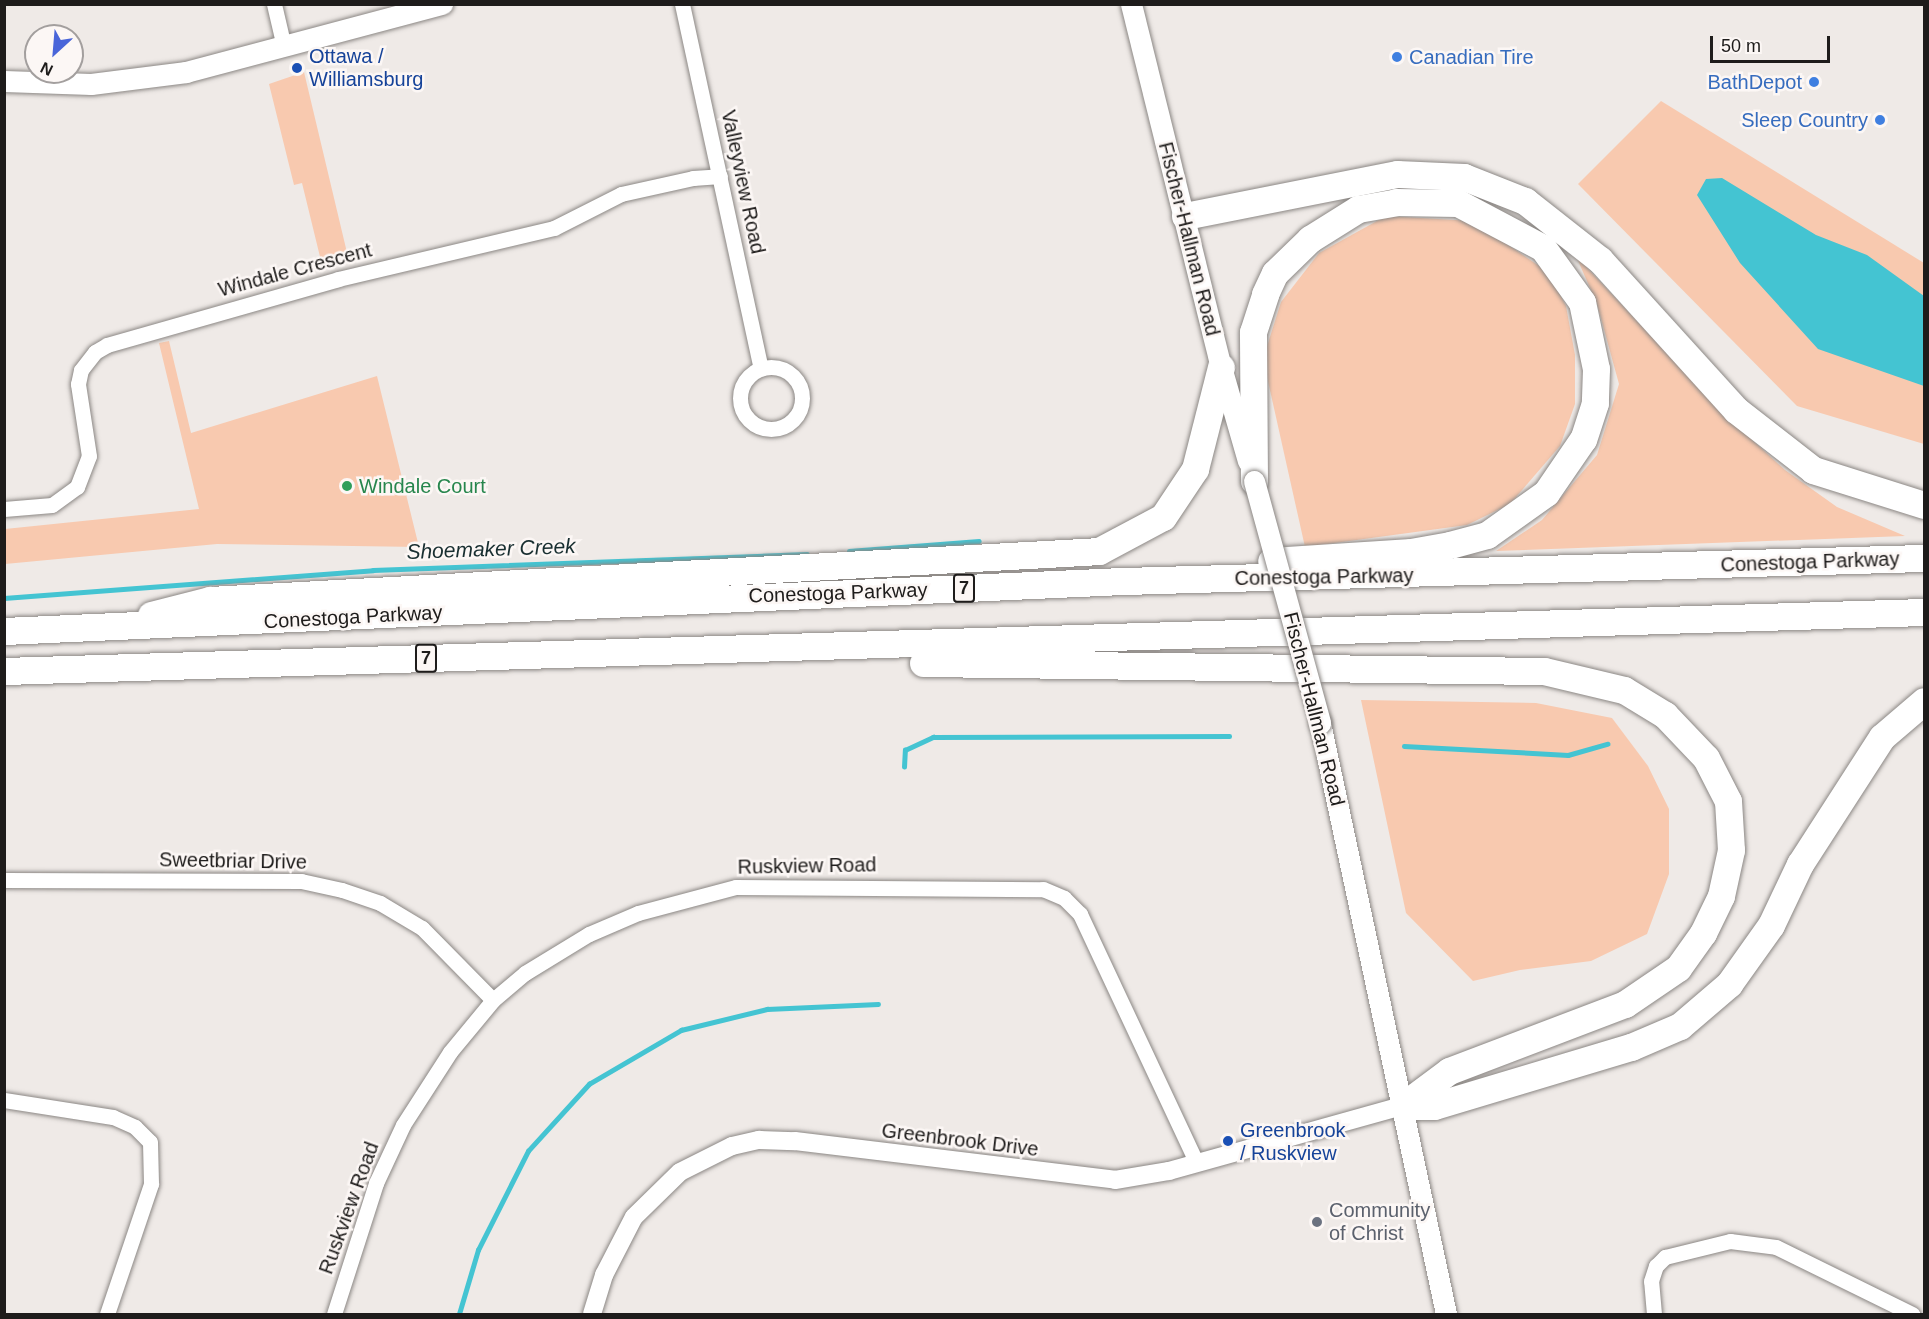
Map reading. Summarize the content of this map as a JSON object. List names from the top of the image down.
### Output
{
  "streets": {
    "highway": ["Conestoga Parkway", "7"],
    "main road": ["Fischer-Hallman Road"],
    "street": [
      "Valleyview Road",
      "Windale Crescent",
      "Sweetbriar Drive",
      "Ruskview Road",
      "Greenbrook Drive"
    ]
  },
  "crossings": [
    ["Valleyview Road", "Windale Crescent"],
    ["Fischer-Hallman Road", "Greenbrook Drive"],
    ["Sweetbriar Drive", "Ruskview Road"],
    ["Ruskview Road", "Greenbrook Drive"]
  ],
  "water": ["Shoemaker Creek"],
  "places": [
    "Canadian Tire",
    "Ottawa / Williamsburg",
    "BathDepot",
    "Sleep Country",
    "Windale Court",
    "Greenbrook / Ruskview",
    "Community of Christ"
  ],
  "scale_bar": "50 m",
  "north": "bottom left"
}
